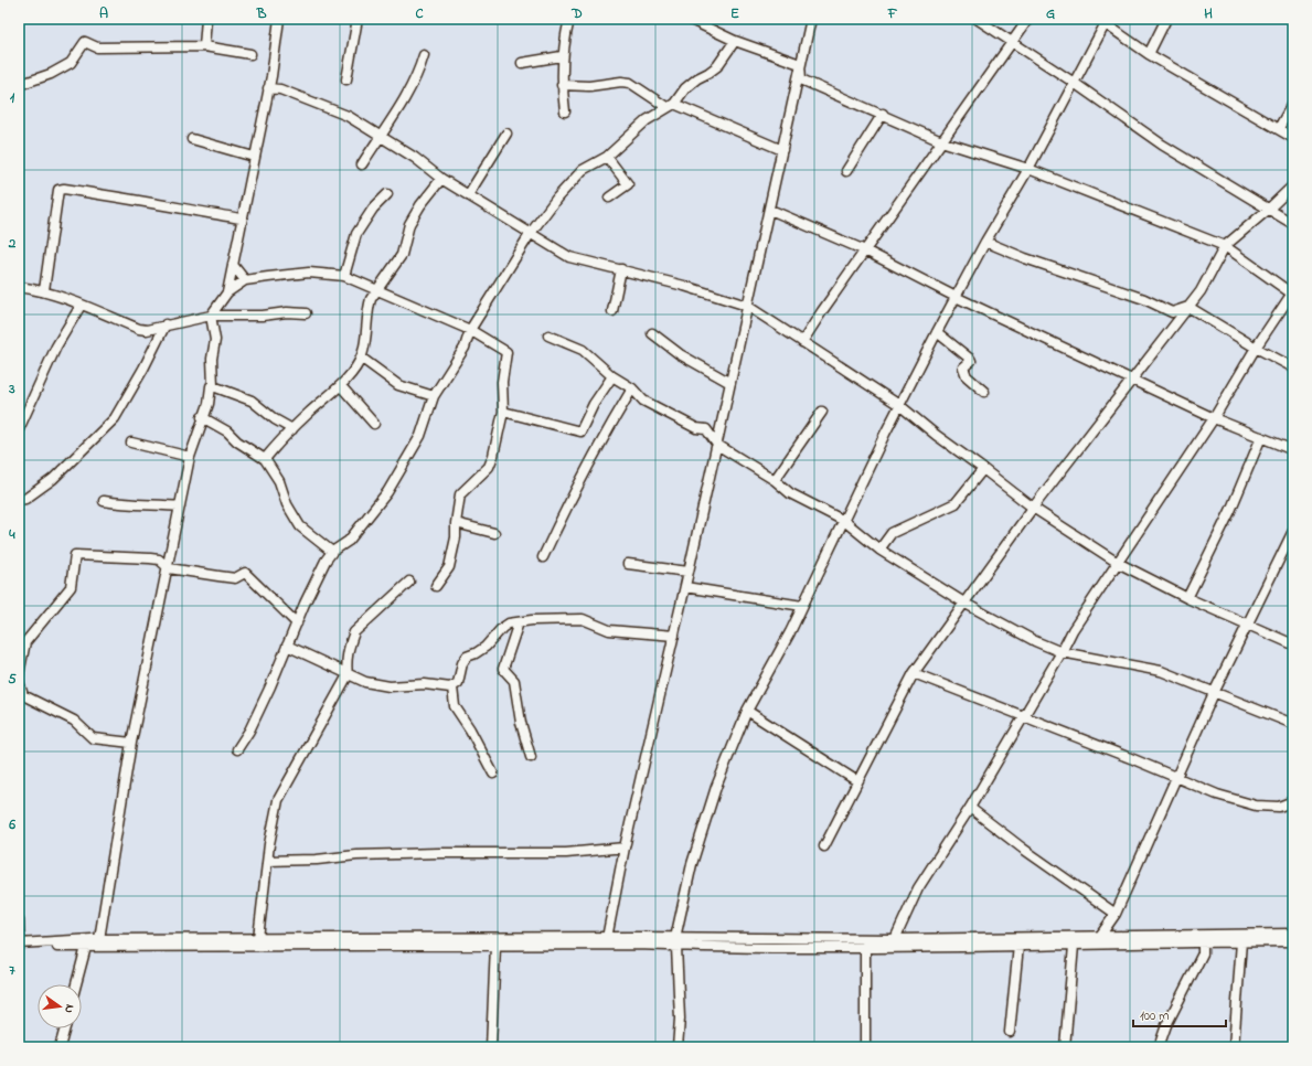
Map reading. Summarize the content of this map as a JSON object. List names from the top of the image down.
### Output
{
  "scale_bar": "100 m",
  "north": "right",
  "grid": {
    "columns": [
      "A",
      "B",
      "C",
      "D",
      "E",
      "F",
      "G",
      "H"
    ],
    "rows": [
      "1",
      "2",
      "3",
      "4",
      "5",
      "6",
      "7"
    ]
  }
}
